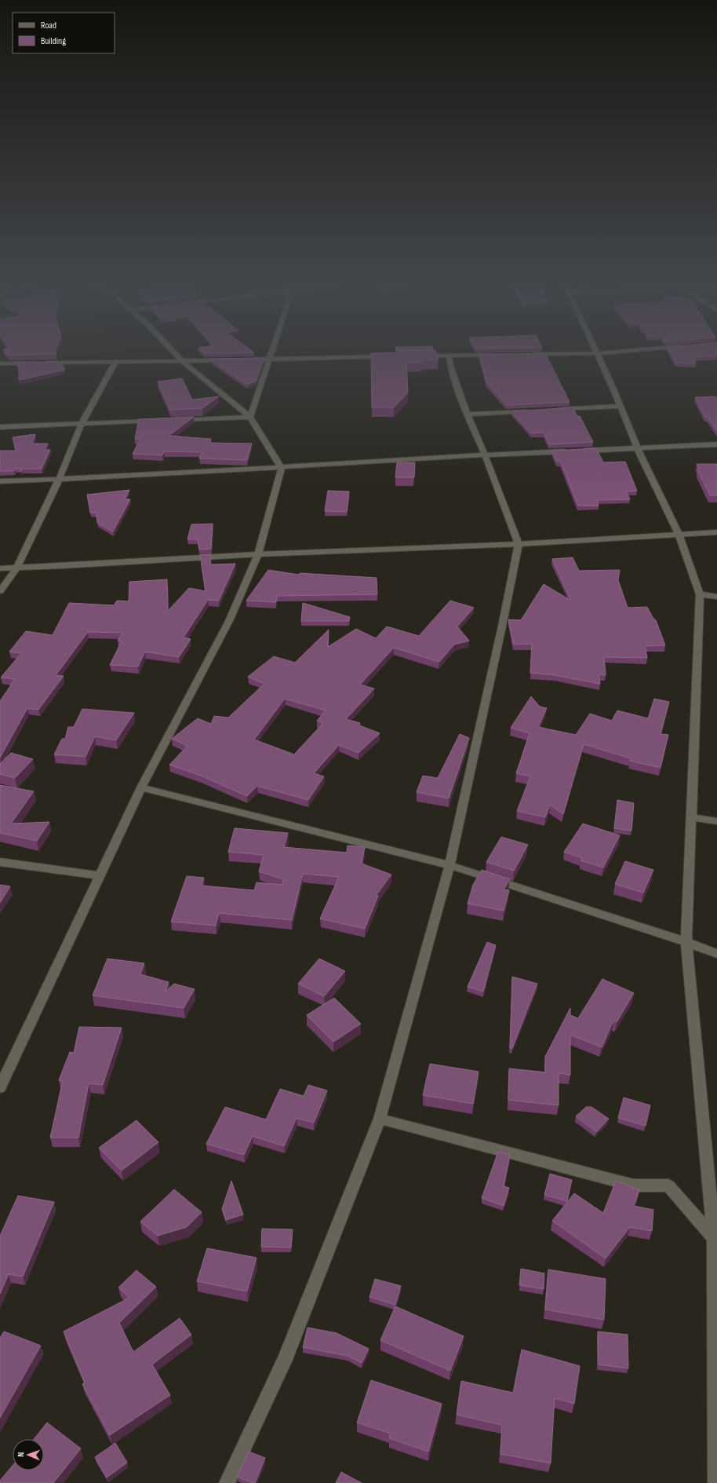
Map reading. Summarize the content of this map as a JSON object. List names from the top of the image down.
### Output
{
  "legend": ["Road", "Building"],
  "north": "left"
}
